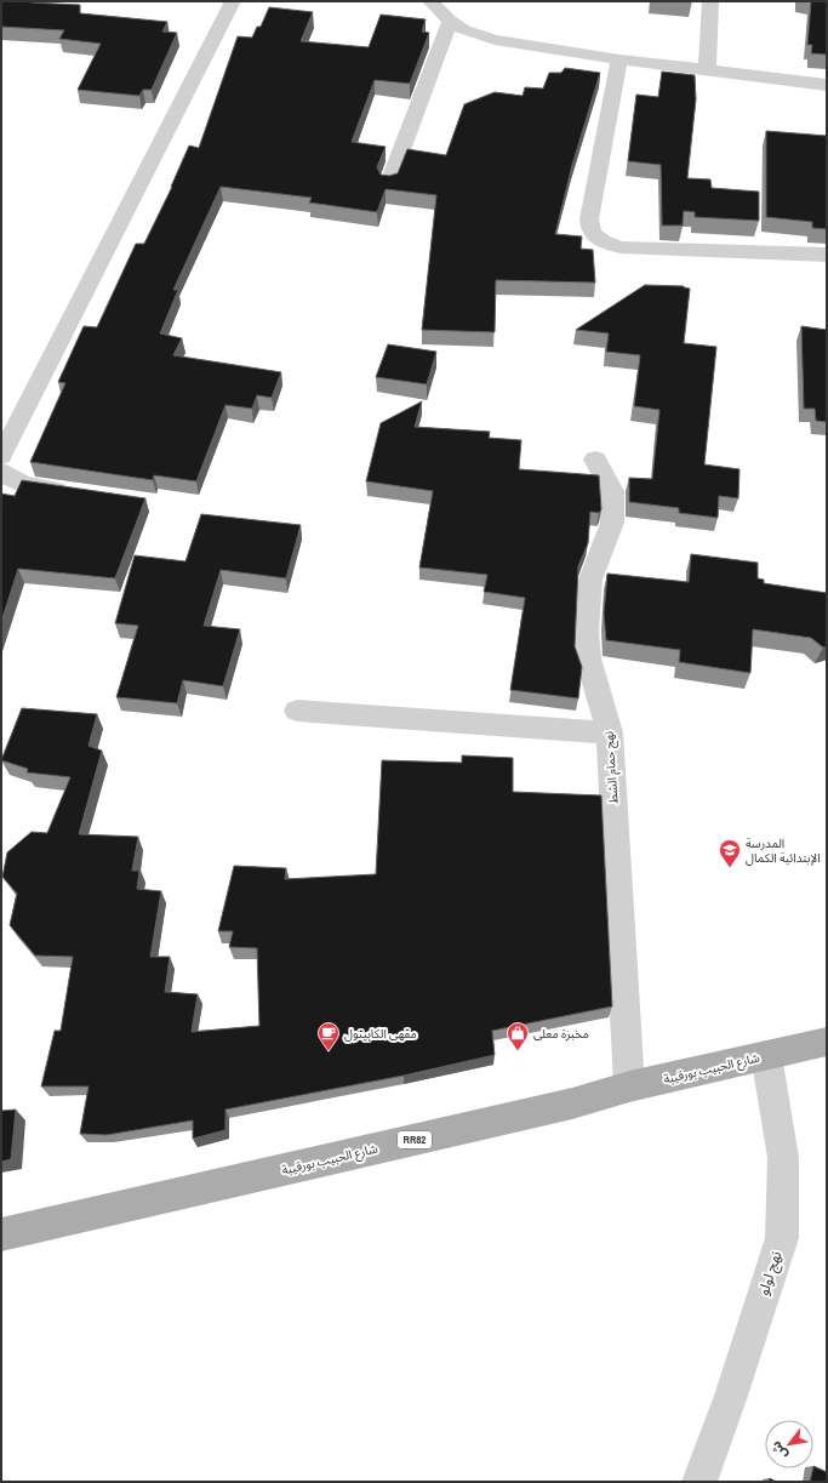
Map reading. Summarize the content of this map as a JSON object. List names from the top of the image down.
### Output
{
  "streets": {
    "main road": ["شارع الحبيب بورقيبة", "RR82"],
    "street": ["نهج حمام الشط", "نهج لولو"]
  },
  "crossings": [
    ["نهج حمام الشط", "شارع الحبيب بورقيبة"],
    ["شارع الحبيب بورقيبة", "نهج لولو"]
  ],
  "places": {
    "school or university": ["المدرسة الإبتدائية الكمال"],
    "cafe": ["مقهى الكابيتول"],
    "shop": ["مخبزة معلى"]
  },
  "north": "bottom left"
}
